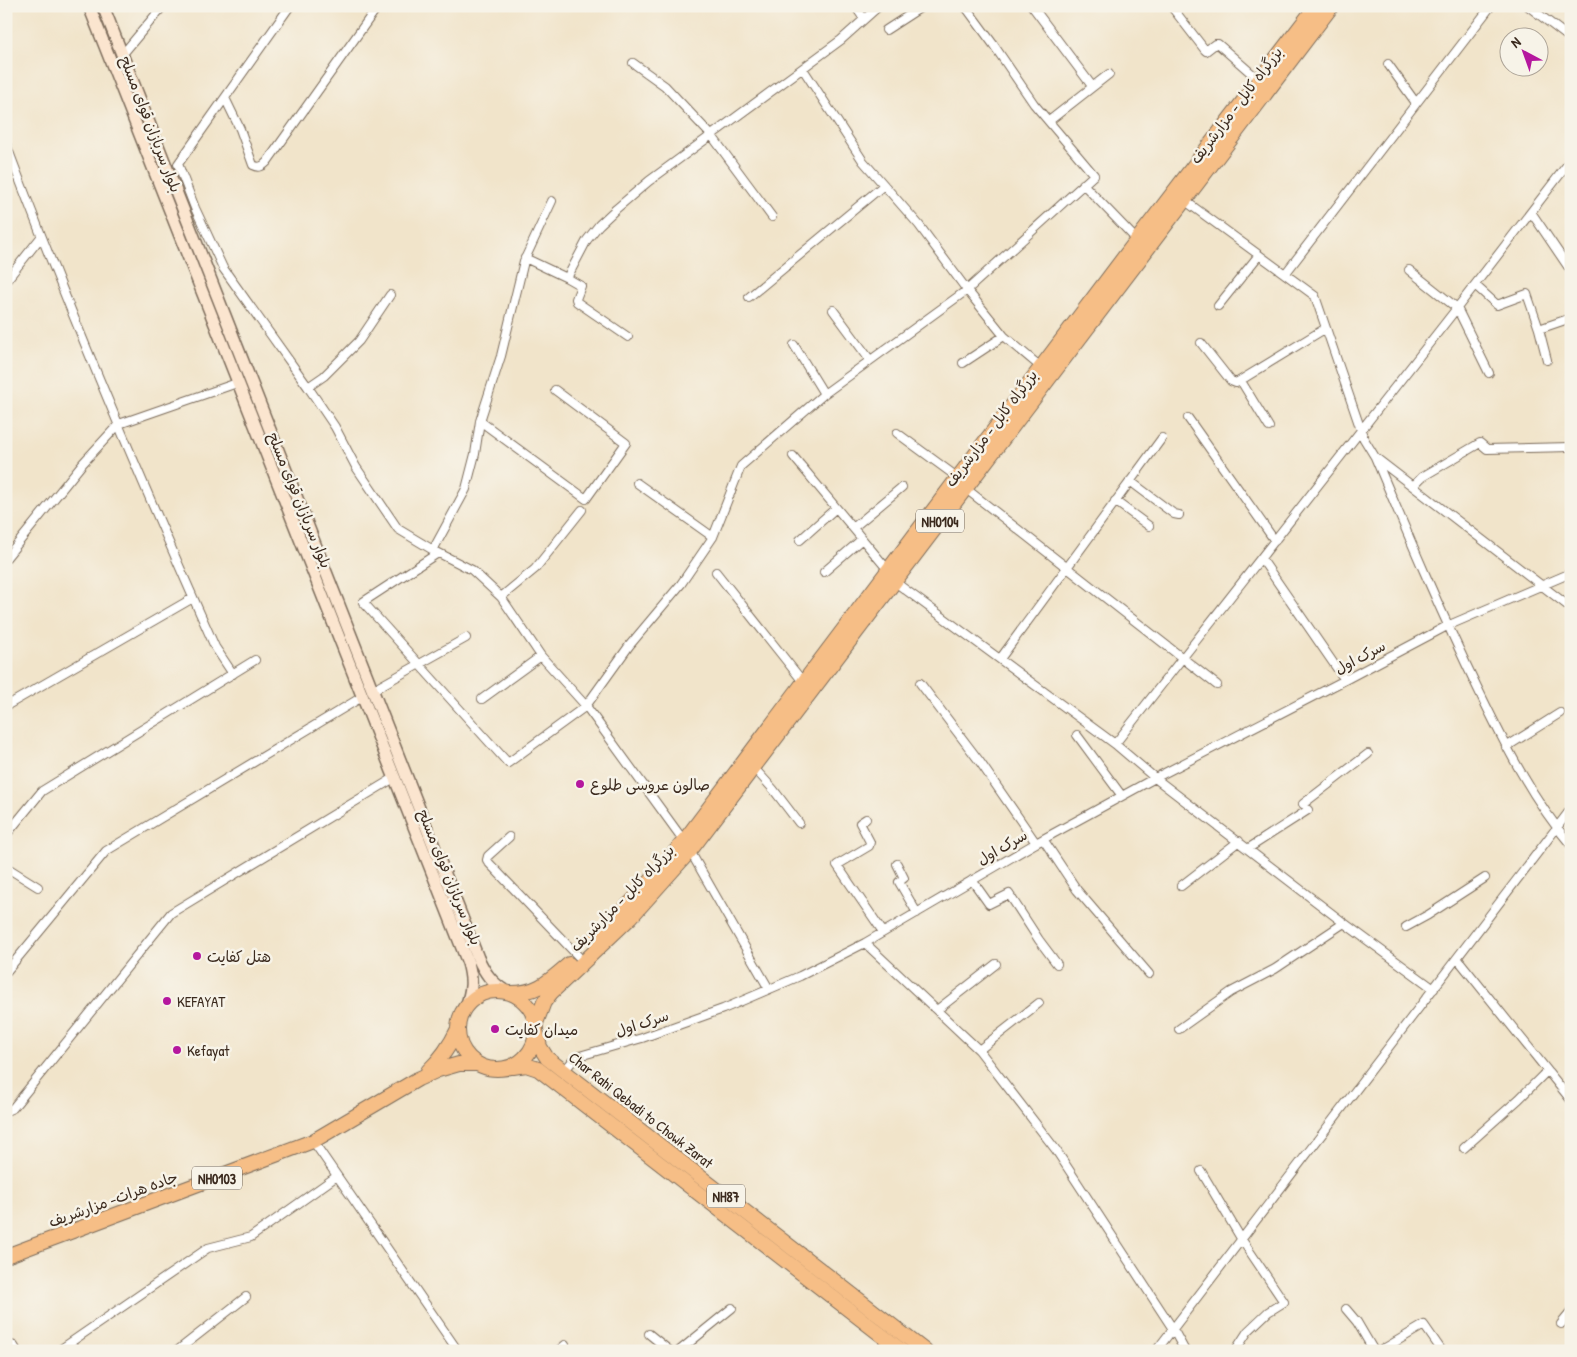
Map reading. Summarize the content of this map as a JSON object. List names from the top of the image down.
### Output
{
  "streets": {
    "highway": [
      "بزرگراه کابل - مزارشریف",
      "NH0104",
      "Char Rahi Qebadi to Chowk Zarat",
      "NH0103",
      "NH87",
      "جاده هرات- مزارشریف"
    ],
    "main road": ["بلوار سربازان قوای مسلح"],
    "street": ["سرک اول"]
  },
  "crossings": [
    ["بزرگراه کابل - مزارشریف", "بلوار سربازان قوای مسلح"],
    ["بزرگراه کابل - مزارشریف", "Char Rahi Qebadi to Chowk Zarat"],
    ["بزرگراه کابل - مزارشریف", "NH0103"],
    ["بلوار سربازان قوای مسلح", "Char Rahi Qebadi to Chowk Zarat"],
    ["بلوار سربازان قوای مسلح", "NH0103"],
    ["سرک اول", "Char Rahi Qebadi to Chowk Zarat"],
    ["Char Rahi Qebadi to Chowk Zarat", "NH0103"],
    ["NH0103", "جاده هرات- مزارشریف"]
  ],
  "places": [
    "صالون عروسی طلوع",
    "هتل کفایت",
    "KEFAYAT",
    "میدان کفایت",
    "Kefayat"
  ],
  "north": "top left"
}
